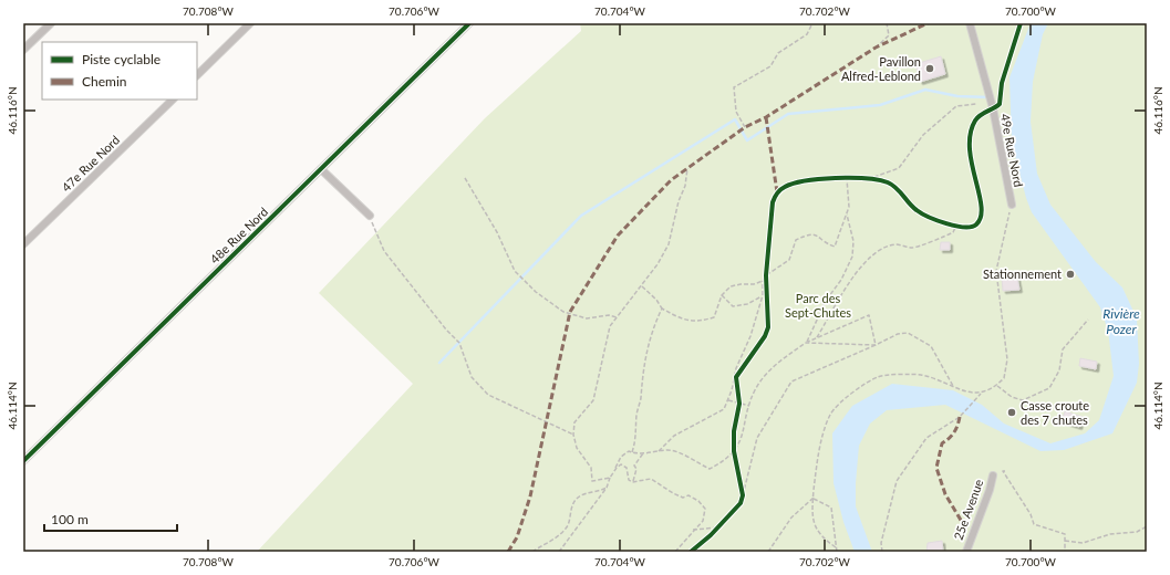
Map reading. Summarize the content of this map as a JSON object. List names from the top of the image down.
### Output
{
  "streets": {
    "street": [
      "49e Rue Nord",
      "47e Rue Nord",
      "48e Rue Nord",
      "25e Avenue"
    ]
  },
  "water": ["Rivière Pozer"],
  "parks": ["Parc des Sept-Chutes"],
  "places": ["Pavillon Alfred-Leblond", "Stationnement", "Casse croute des 7 chutes"],
  "legend": ["Piste cyclable", "Chemin"],
  "scale_bar": "100 m",
  "coordinates": [
    "70.708°W",
    "70.706°W",
    "70.704°W",
    "70.702°W",
    "70.700°W",
    "46.116°N",
    "46.114°N"
  ]
}
